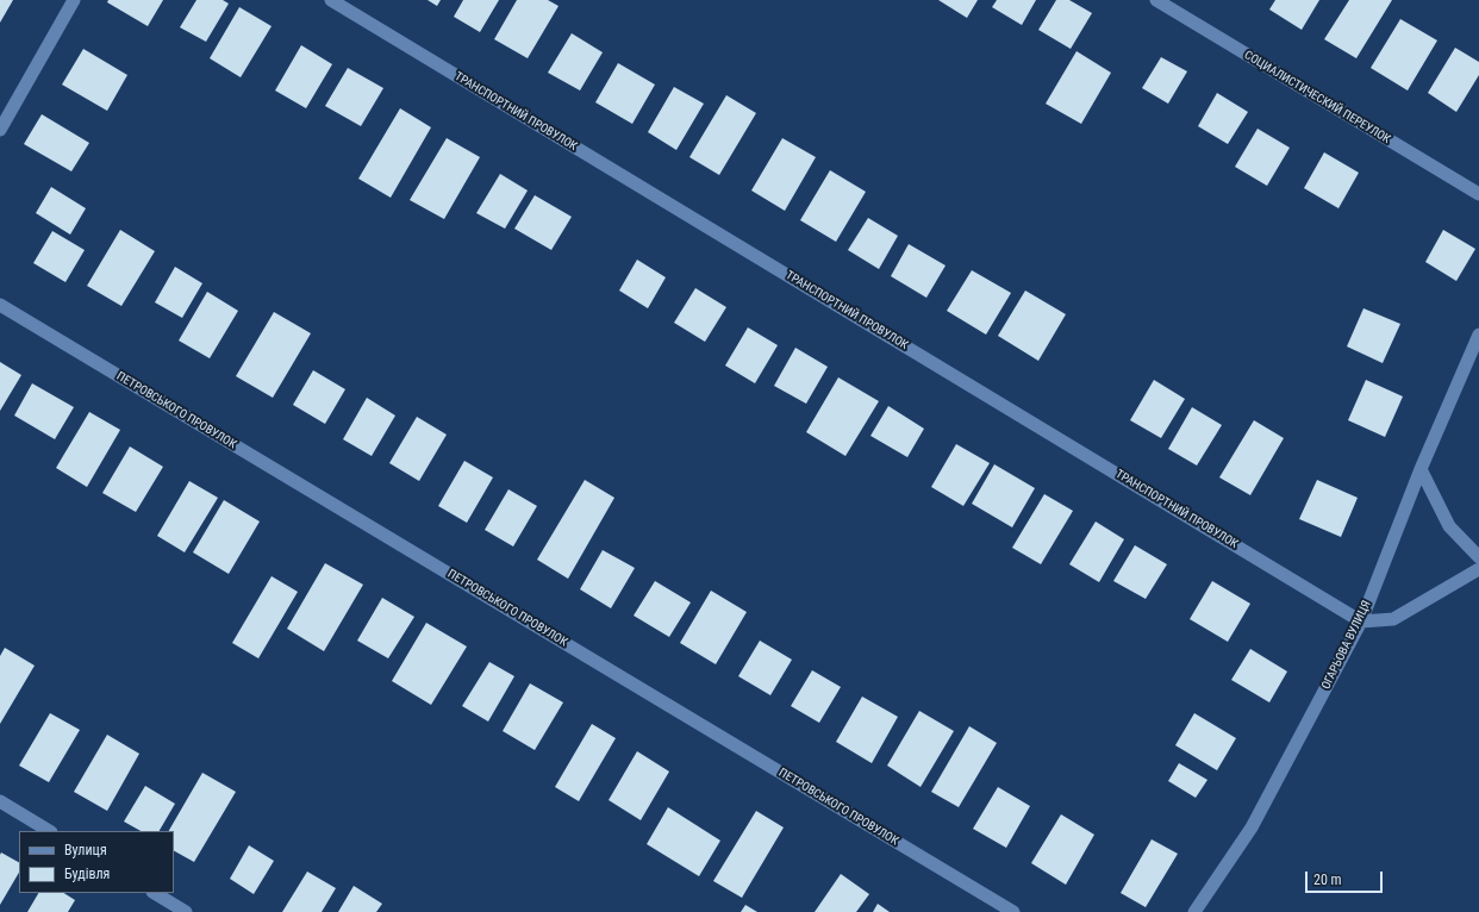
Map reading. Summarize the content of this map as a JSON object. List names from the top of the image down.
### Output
{
  "streets": {
    "street": [
      "СОЦИАЛИСТИЧЕСКИЙ ПЕРЕУЛОК",
      "ТРАНСПОРТНИЙ ПРОВУЛОК",
      "ПЕТРОВСЬКОГО ПРОВУЛОК",
      "ОГАРЬОВА ВУЛИЦЯ"
    ]
  },
  "crossings": [
    ["ТРАНСПОРТНИЙ ПРОВУЛОК", "ОГАРЬОВА ВУЛИЦЯ"]
  ],
  "legend": ["Вулиця", "Будівля"],
  "scale_bar": "20 m"
}
